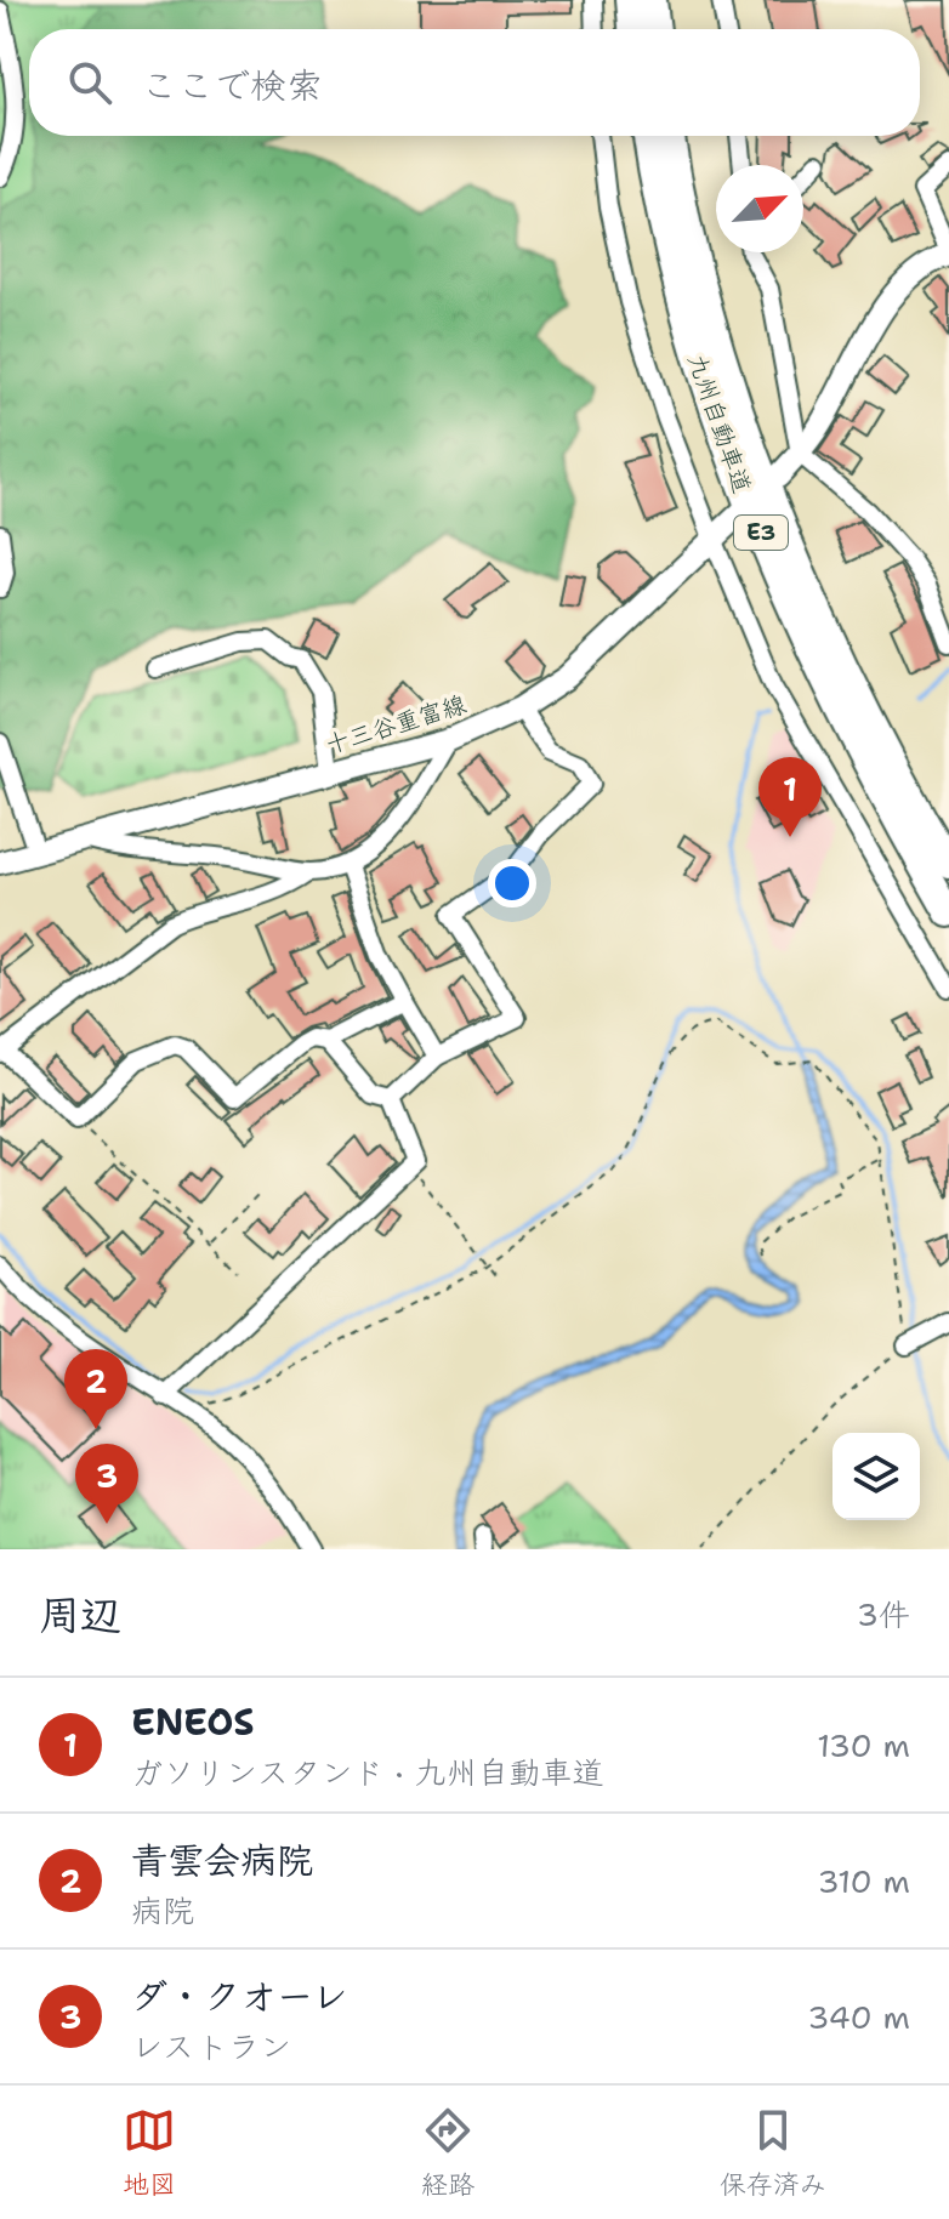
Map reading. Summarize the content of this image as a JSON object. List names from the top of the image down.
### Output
{
  "streets": {
    "highway": ["九州自動車道", "E3"],
    "main road": ["十三谷重富線"]
  },
  "north": "top right",
  "page": {
    "search": "ここで検索",
    "pins": ["1", "2", "3"],
    "heading": ["周辺", "3件"],
    "list": [
      {
        "mark": "1",
        "name": "ENEOS",
        "note": "ガソリンスタンド · 九州自動車道",
        "value": "130 m"
      },
      {
        "mark": "2",
        "name": "青雲会病院",
        "note": "病院",
        "value": "310 m"
      },
      {
        "mark": "3",
        "name": "ダ・クオーレ",
        "note": "レストラン",
        "value": "340 m"
      }
    ],
    "nav": ["地図", "経路", "保存済み"]
  }
}
